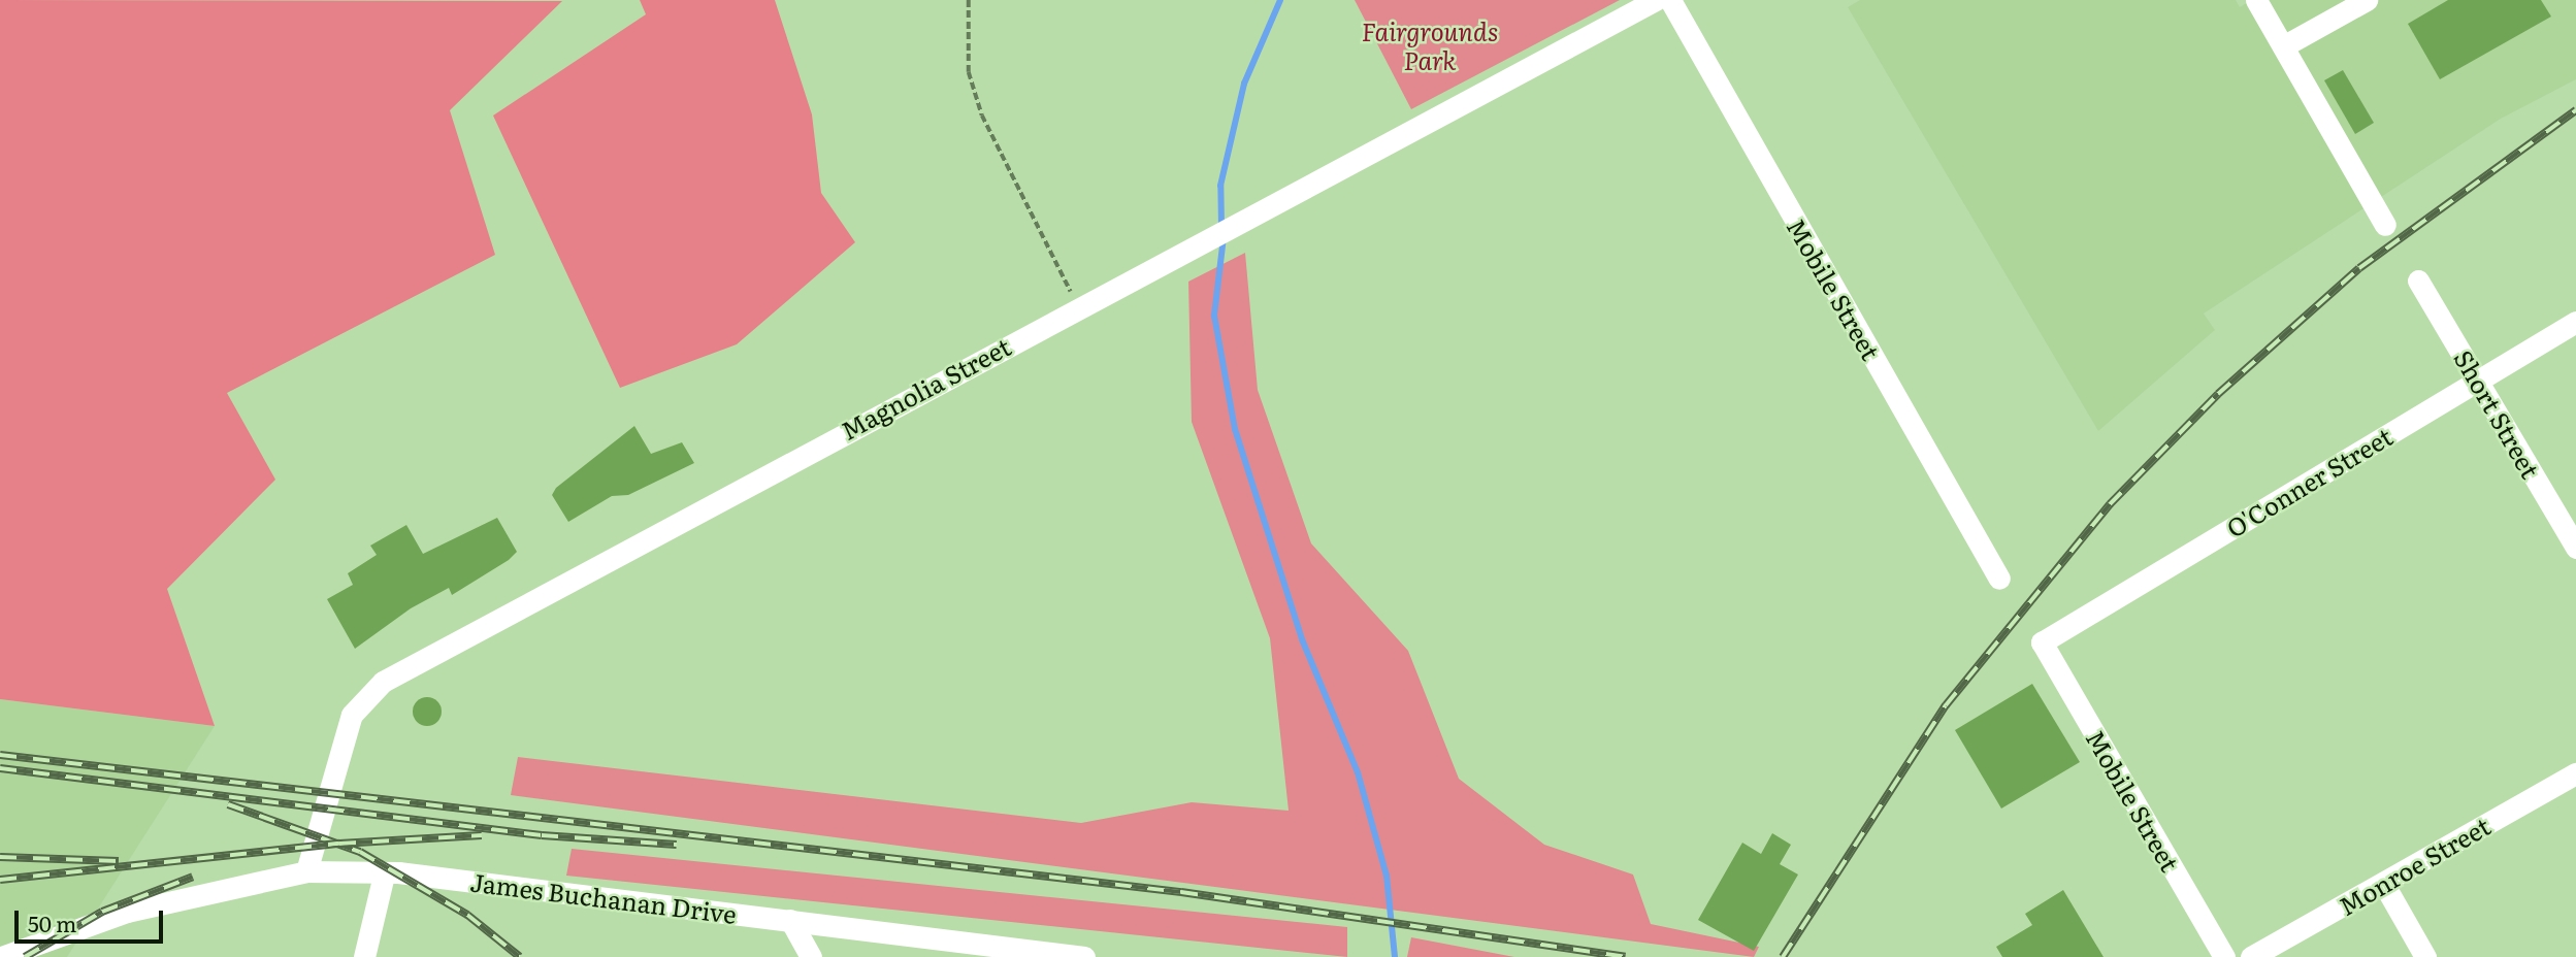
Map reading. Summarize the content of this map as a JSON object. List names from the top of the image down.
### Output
{
  "streets": {
    "street": [
      "Mobile Street",
      "Magnolia Street",
      "Short Street",
      "O'Conner Street",
      "Monroe Street",
      "James Buchanan Drive"
    ]
  },
  "crossings": [
    ["Mobile Street", "O'Conner Street"],
    ["Magnolia Street", "James Buchanan Drive"],
    ["Short Street", "O'Conner Street"]
  ],
  "parks": ["Fairgrounds Park"],
  "scale_bar": "50 m"
}
